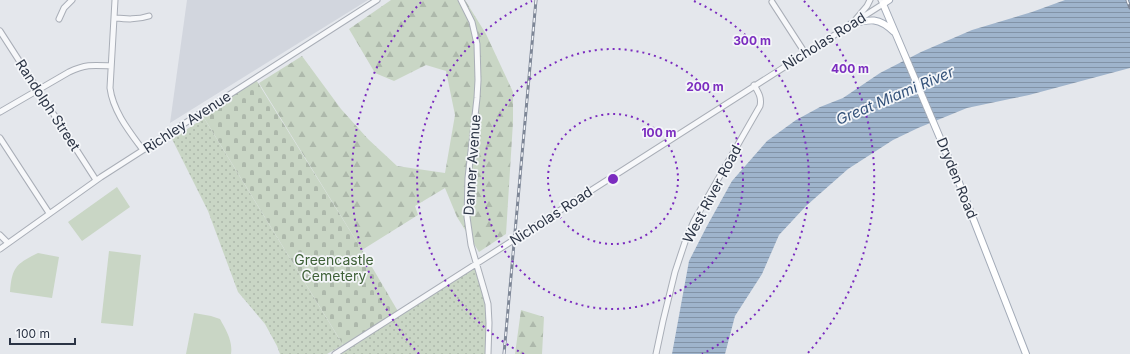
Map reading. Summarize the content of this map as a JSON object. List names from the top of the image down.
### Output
{
  "streets": {
    "main road": ["Nicholas Road", "Dryden Road"],
    "street": [
      "Randolph Street",
      "Richley Avenue",
      "Danner Avenue",
      "West River Road"
    ]
  },
  "crossings": [
    ["Nicholas Road", "Danner Avenue"],
    ["Nicholas Road", "Dryden Road"],
    ["Nicholas Road", "West River Road"],
    ["Randolph Street", "Richley Avenue"]
  ],
  "water": ["Great Miami River"],
  "parks": ["Greencastle Cemetery"],
  "scale_bar": "100 m",
  "rings": [
    "300 m",
    "400 m",
    "200 m",
    "100 m"
  ]
}
